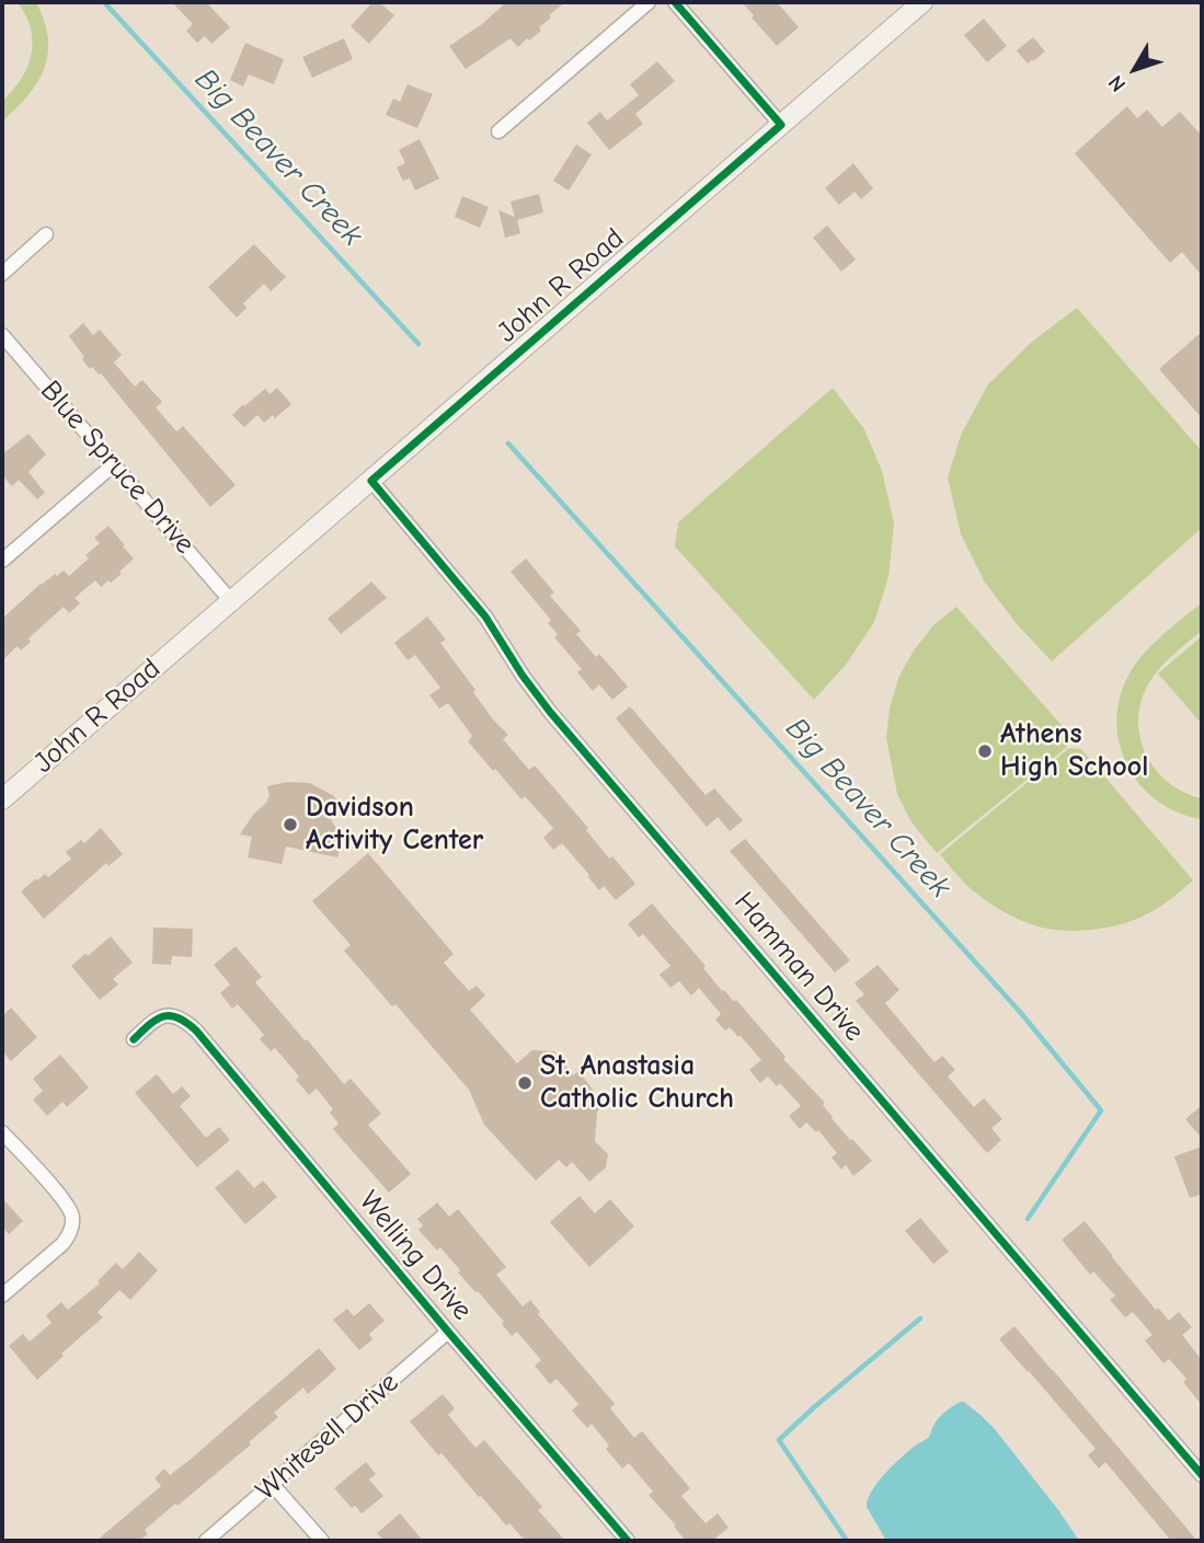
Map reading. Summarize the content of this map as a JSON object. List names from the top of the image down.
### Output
{
  "streets": {
    "main road": ["John R Road"],
    "street": [
      "Blue Spruce Drive",
      "Hamman Drive",
      "Welling Drive",
      "Whitesell Drive"
    ]
  },
  "crossings": [
    ["John R Road", "Blue Spruce Drive"],
    ["John R Road", "Hamman Drive"],
    ["Welling Drive", "Whitesell Drive"]
  ],
  "water": ["Big Beaver Creek"],
  "places": ["Athens High School", "Davidson Activity Center", "St. Anastasia Catholic Church"],
  "north": "bottom left"
}
